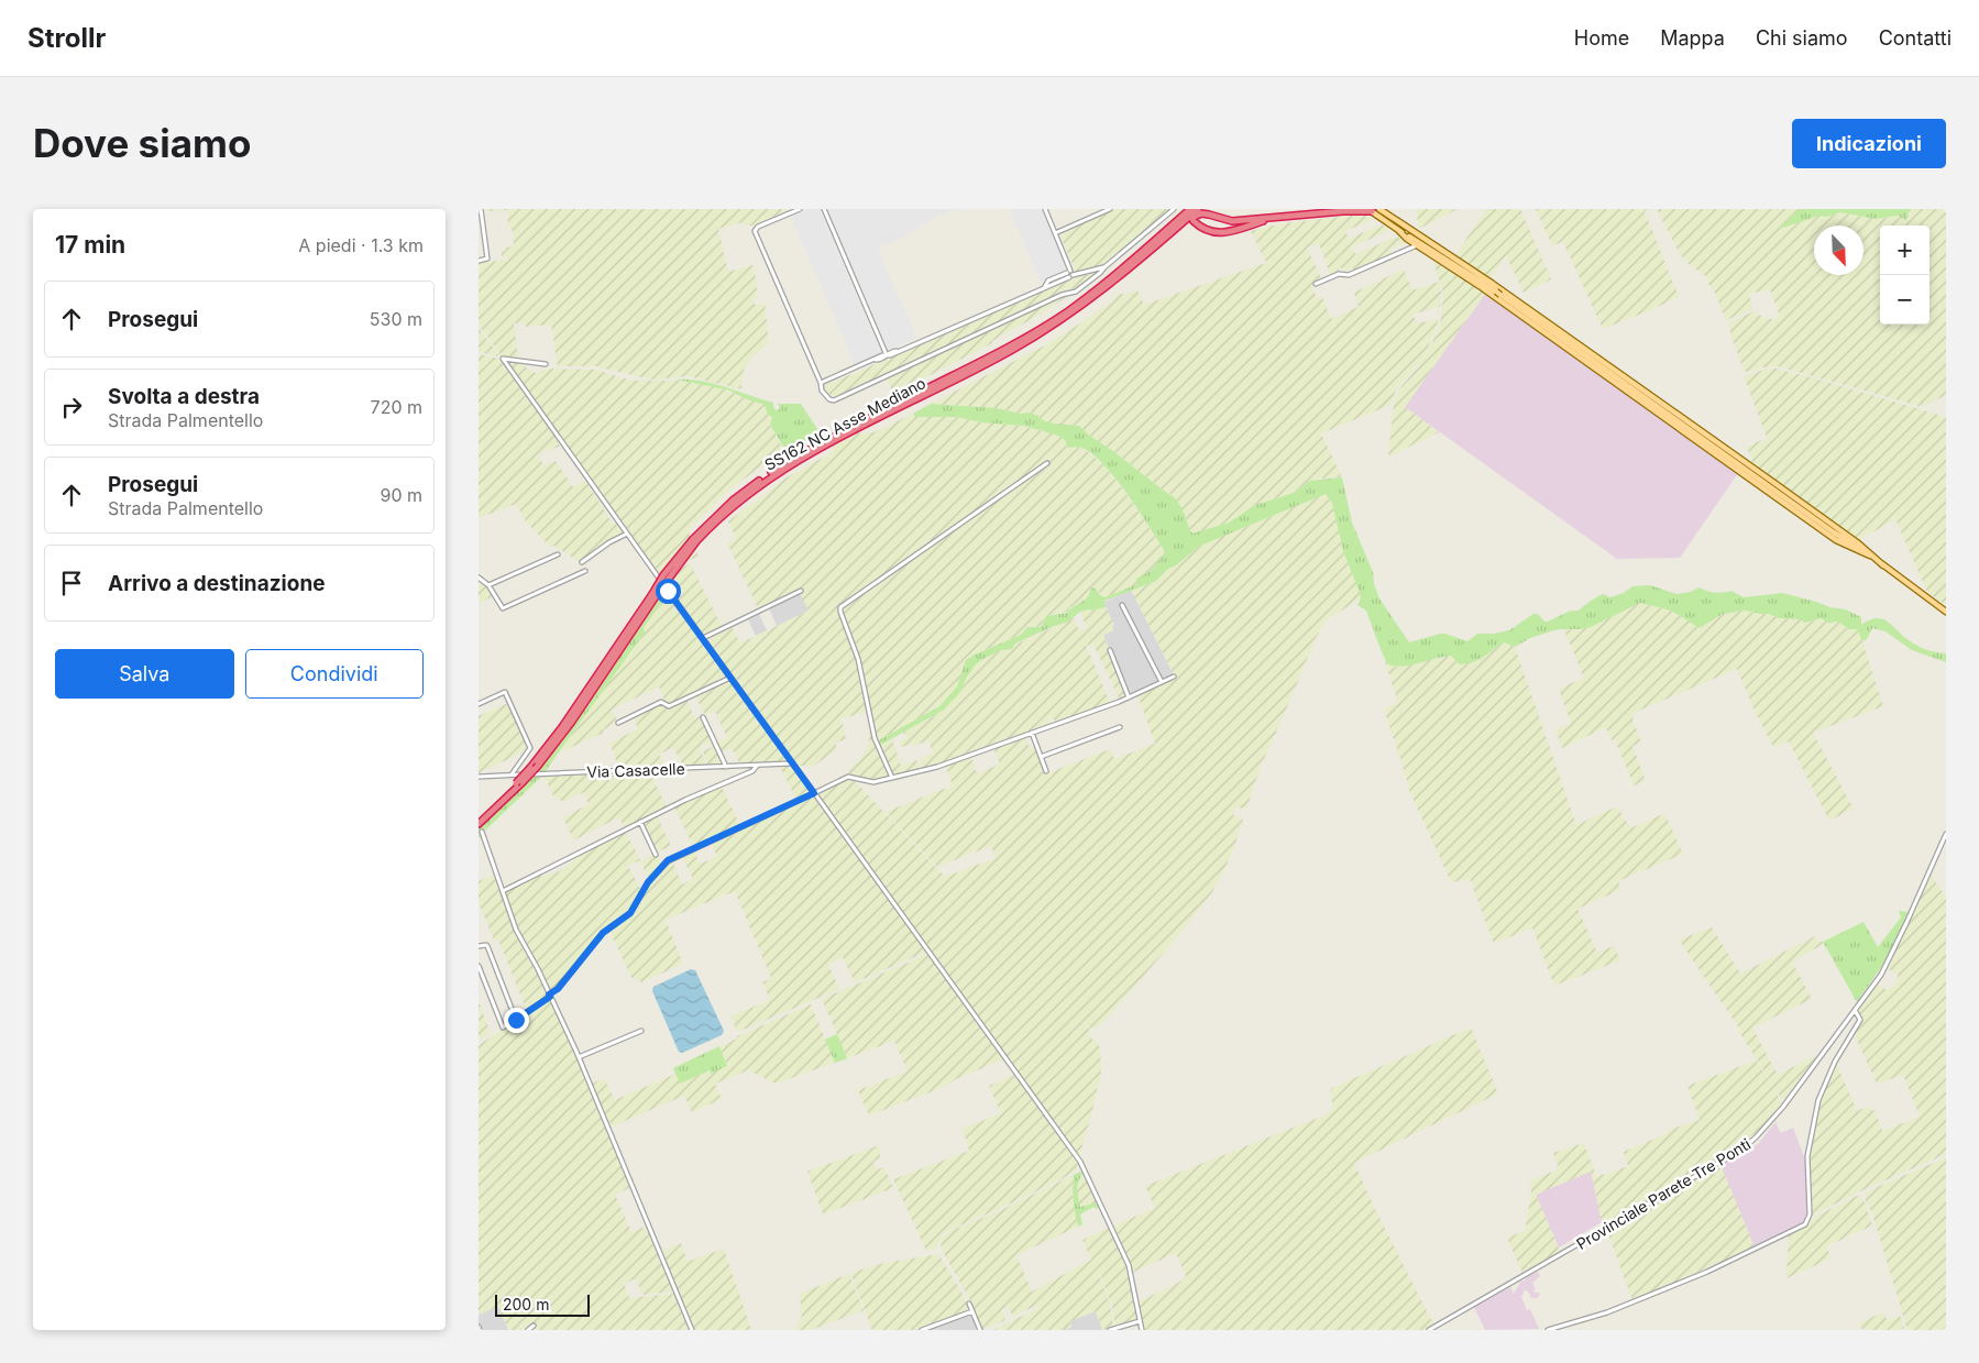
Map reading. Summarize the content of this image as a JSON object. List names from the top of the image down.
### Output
{
  "streets": {
    "highway": ["SS162 NC Asse Mediano"],
    "street": ["Via Casacelle", "Provinciale Parete Tre Ponti"]
  },
  "scale_bar": "200 m",
  "north": "bottom right",
  "page": {
    "header": "Strollr",
    "nav": [
      "Home",
      "Mappa",
      "Chi siamo",
      "Contatti"
    ],
    "buttons": [
      "Indicazioni",
      ["Salva", "Condividi"]
    ],
    "title": "Dove siamo",
    "heading": ["17 min", "A piedi · 1.3 km"],
    "map_buttons": ["+", "−"],
    "list": [
      ["Prosegui", "530 m"],
      ["Svolta a destra", "Strada Palmentello", "720 m"],
      ["Prosegui", "Strada Palmentello", "90 m"],
      "Arrivo a destinazione"
    ],
    "scale": "200 m"
  }
}
